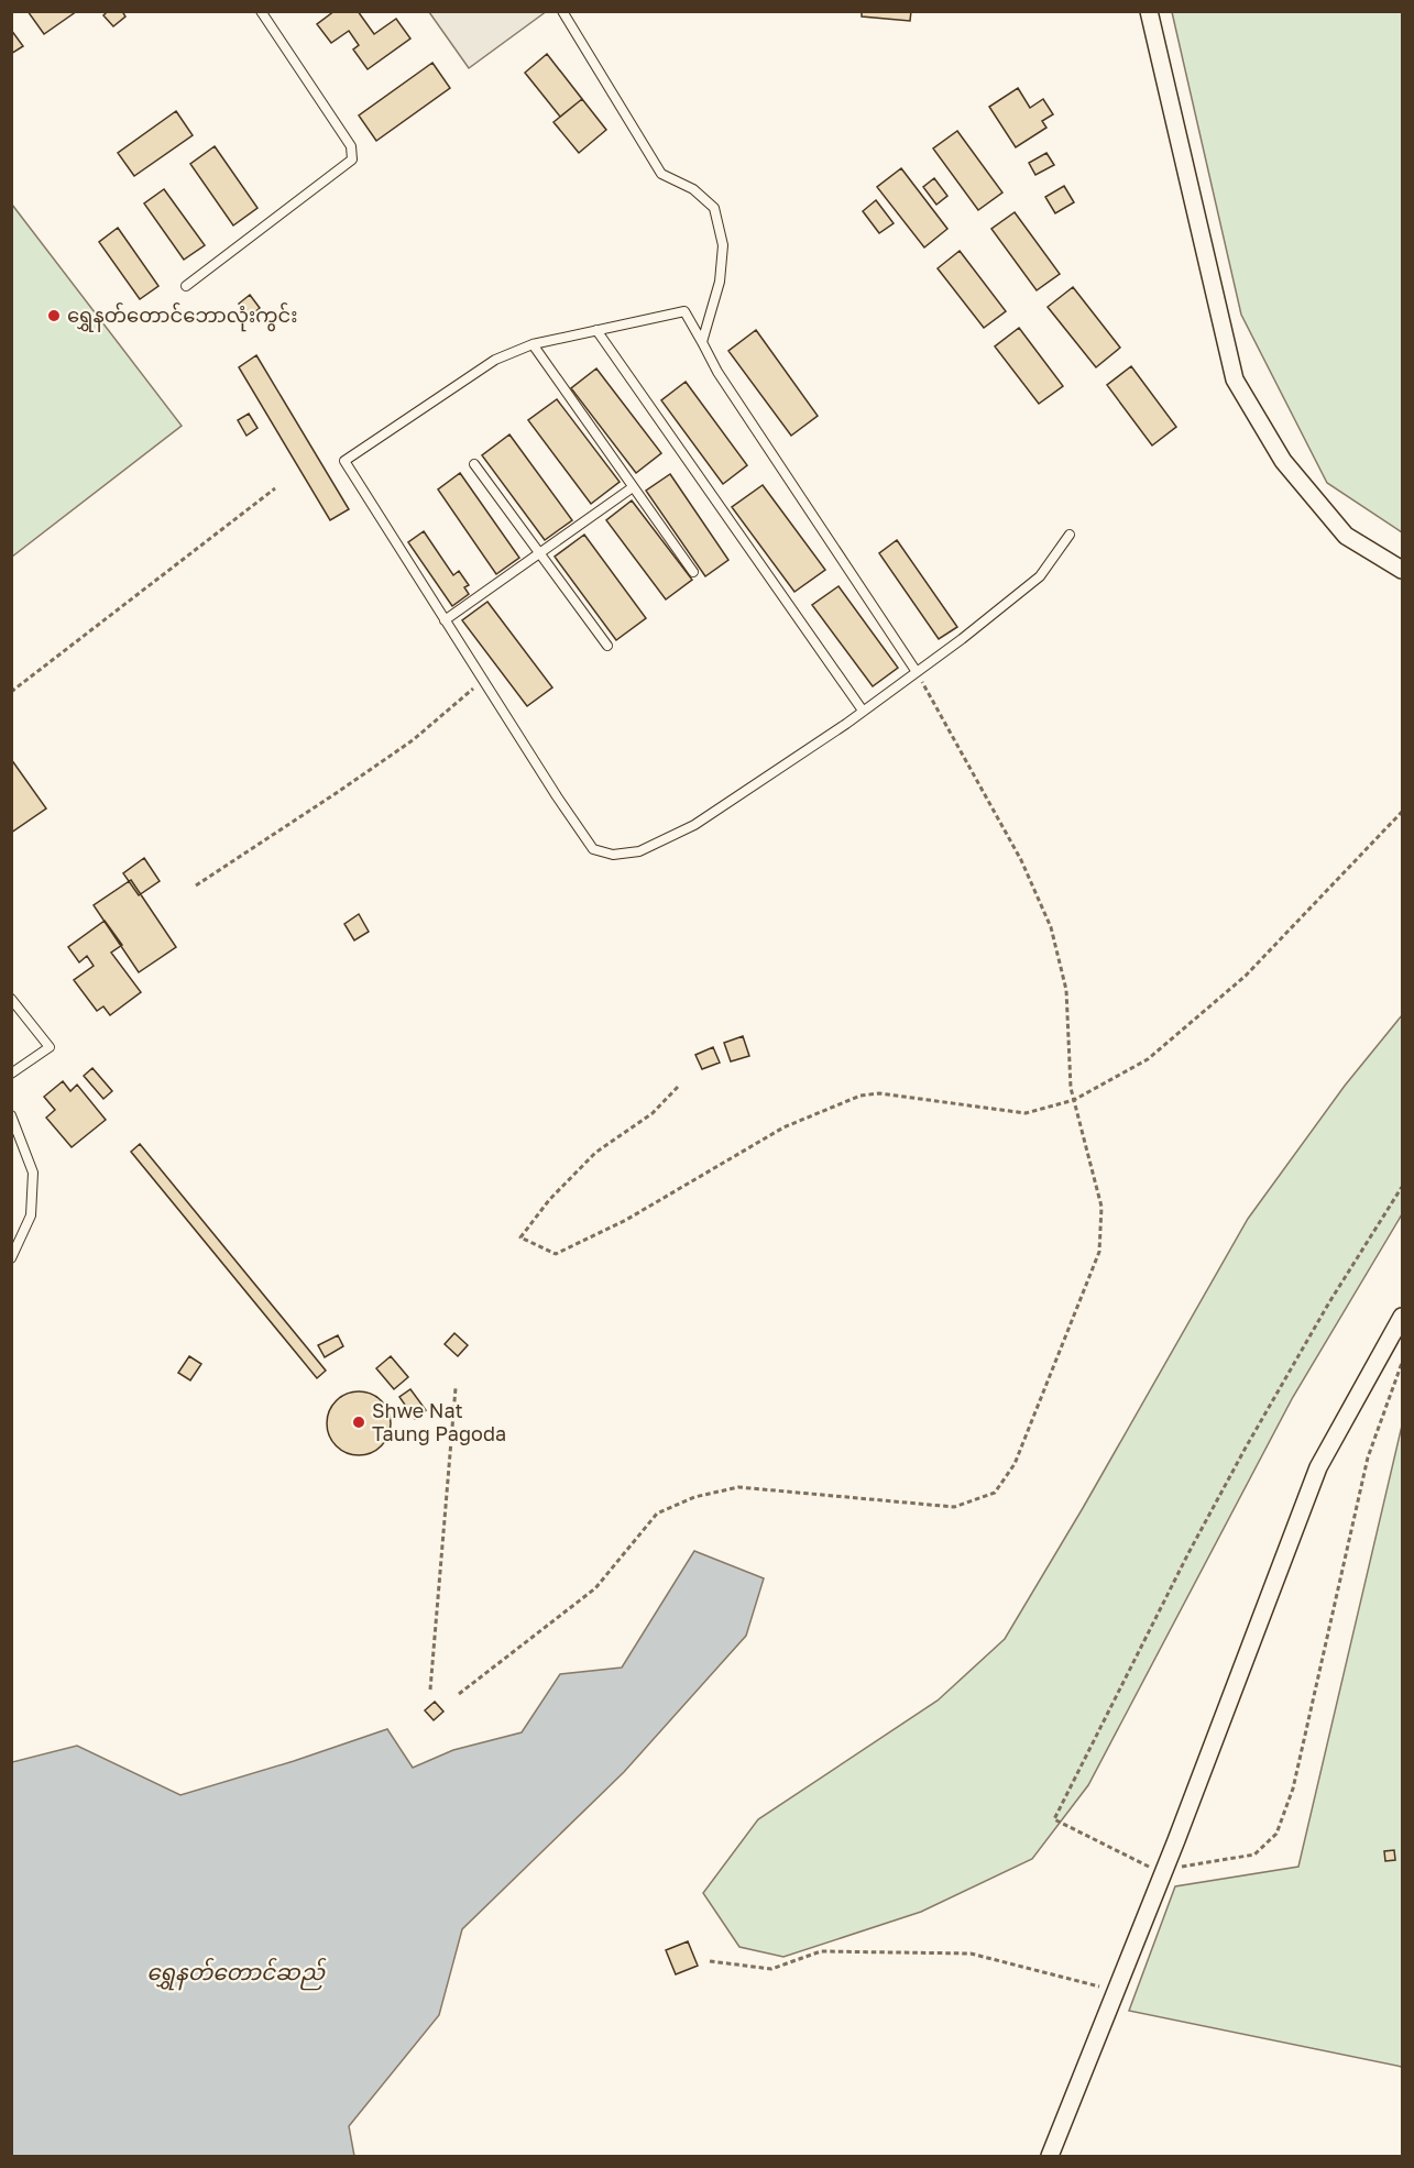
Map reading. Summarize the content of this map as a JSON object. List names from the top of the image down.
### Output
{
  "water": ["ရွှေနတ်တောင်ဆည်"],
  "places": ["ရွှေနတ်တောင်ဘောလုံးကွင်း", "Shwe Nat Taung Pagoda"]
}
